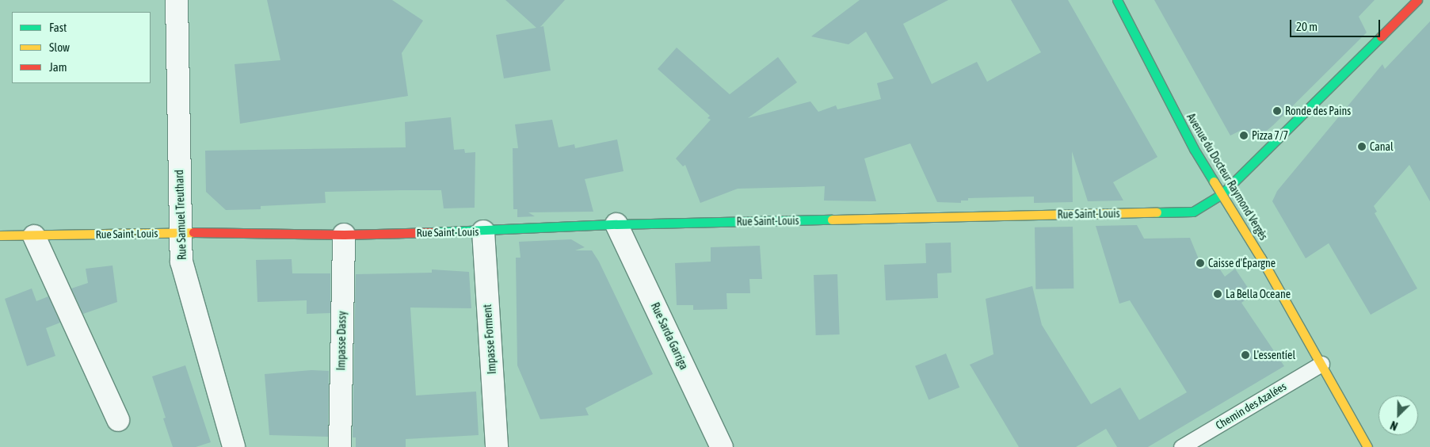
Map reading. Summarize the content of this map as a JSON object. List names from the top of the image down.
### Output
{
  "streets": {
    "main road": ["Avenue du Docteur Raymond Vergès", "Rue Saint-Louis"],
    "street": [
      "Rue Samuel Treuthard",
      "Rue Sarda Garriga",
      "Impasse Forment",
      "Impasse Dassy"
    ],
    "lane": ["Chemin des Azalées"]
  },
  "crossings": [
    ["Avenue du Docteur Raymond Vergès", "Rue Saint-Louis"],
    ["Avenue du Docteur Raymond Vergès", "Chemin des Azalées"],
    ["Rue Saint-Louis", "Rue Samuel Treuthard"],
    ["Rue Saint-Louis", "Rue Sarda Garriga"],
    ["Rue Saint-Louis", "Impasse Forment"],
    ["Rue Saint-Louis", "Impasse Dassy"]
  ],
  "places": [
    "Ronde des Pains",
    "Pizza 7/7",
    "Canal",
    "Caisse d'Épargne",
    "La Bella Oceane",
    "L'essentíel"
  ],
  "legend": ["Fast", "Slow", "Jam"],
  "scale_bar": "20 m",
  "north": "bottom left"
}
